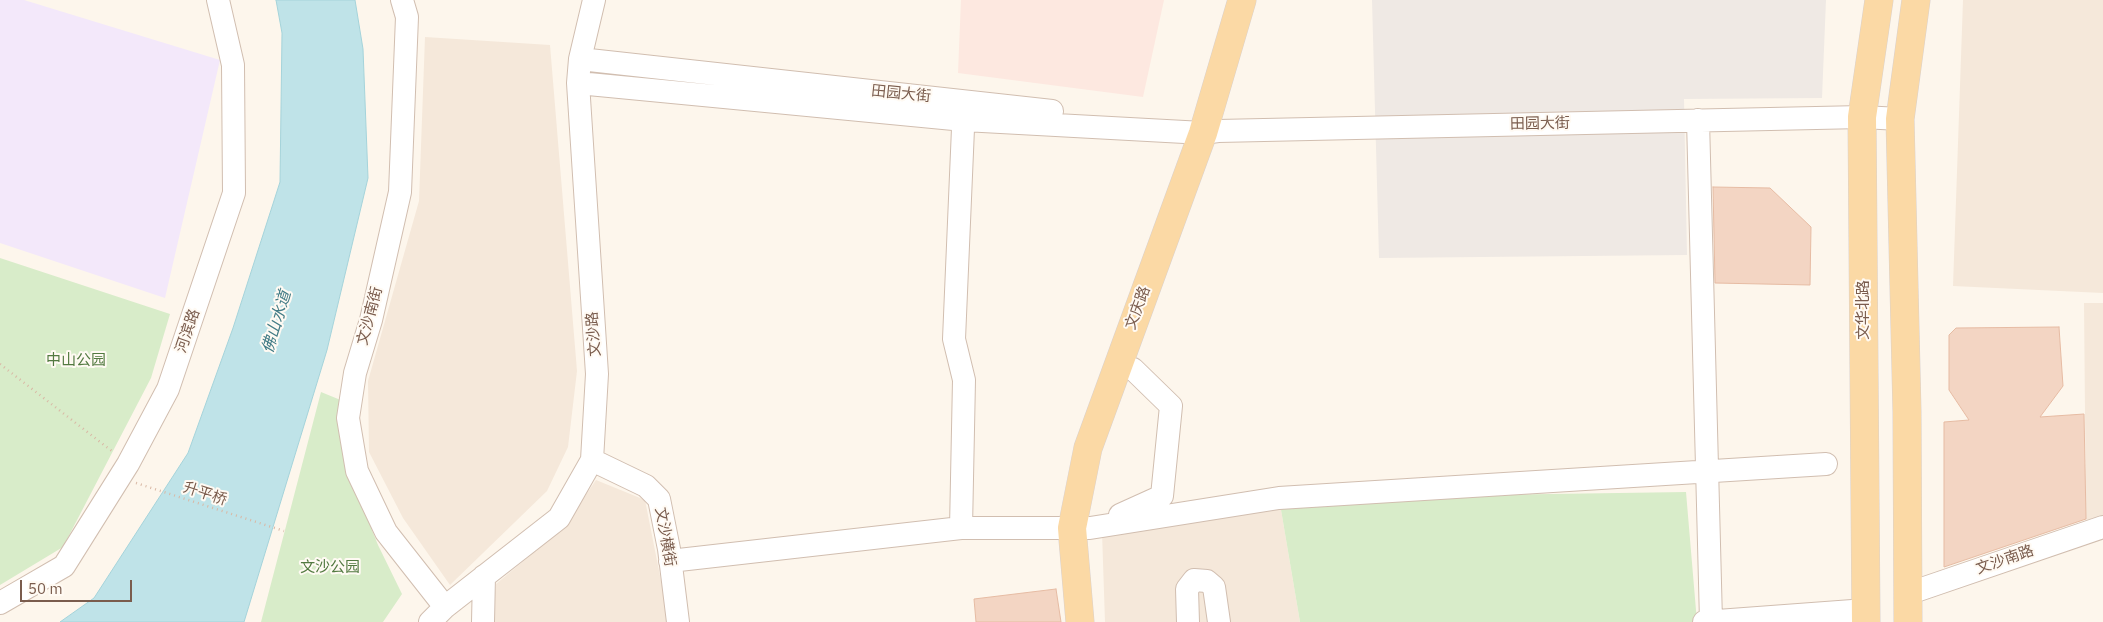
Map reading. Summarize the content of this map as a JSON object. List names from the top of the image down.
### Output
{
  "streets": {
    "main road": ["文庆路", "文华北路"],
    "street": [
      "田园大街",
      "文沙南街",
      "河滨路",
      "文沙路",
      "文沙横街",
      "文沙南路"
    ],
    "path": ["升平桥"]
  },
  "crossings": [
    ["田园大街", "文庆路"],
    ["田园大街", "文华北路"],
    ["田园大街", "文沙路"],
    ["文沙南街", "文沙路"],
    ["河滨路", "升平桥"],
    ["文沙路", "文沙横街"]
  ],
  "water": ["佛山水道"],
  "parks": ["中山公园", "文沙公园"],
  "scale_bar": "50 m"
}
